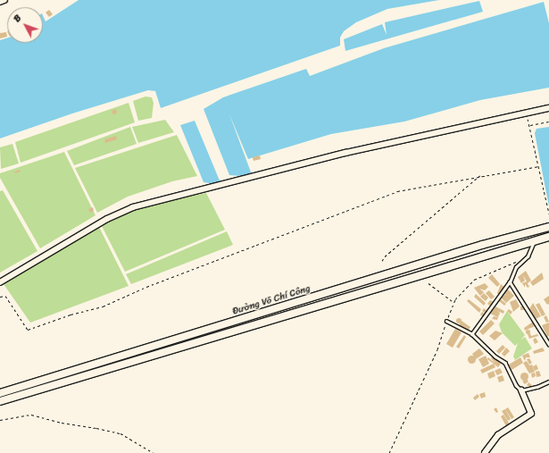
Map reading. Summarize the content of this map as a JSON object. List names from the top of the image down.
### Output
{
  "streets": {
    "main road": ["Đường Võ Chí Công"]
  },
  "north": "top left"
}
